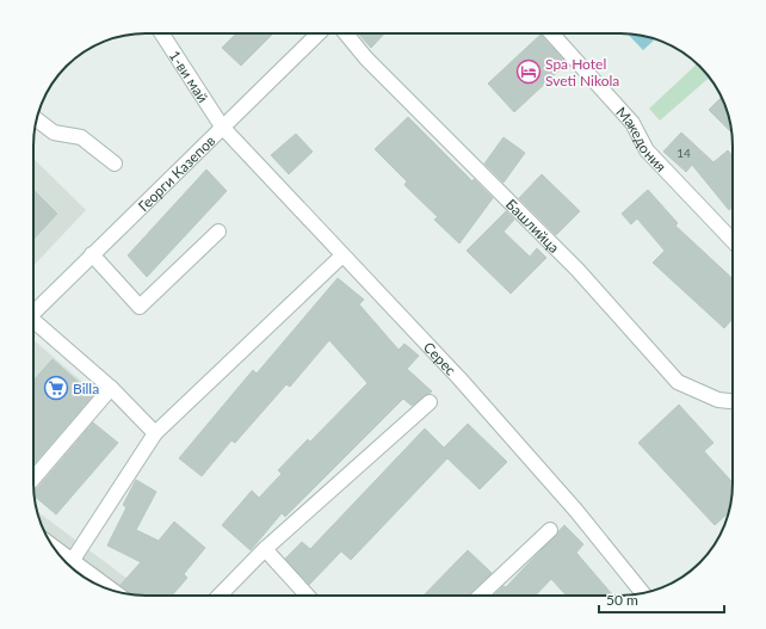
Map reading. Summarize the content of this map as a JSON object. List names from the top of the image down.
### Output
{
  "streets": {
    "street": [
      "1-ви май",
      "Македония",
      "Георги Казепов",
      "Башлийца",
      "Серес"
    ]
  },
  "crossings": [
    ["1-ви май", "Георги Казепов"],
    ["1-ви май", "Серес"],
    ["Георги Казепов", "Серес"]
  ],
  "places": {
    "hotel": ["Spa Hotel Sveti Nikola"],
    "supermarket": ["Billa"]
  },
  "house_numbers": ["14"],
  "scale_bar": "50 m"
}
